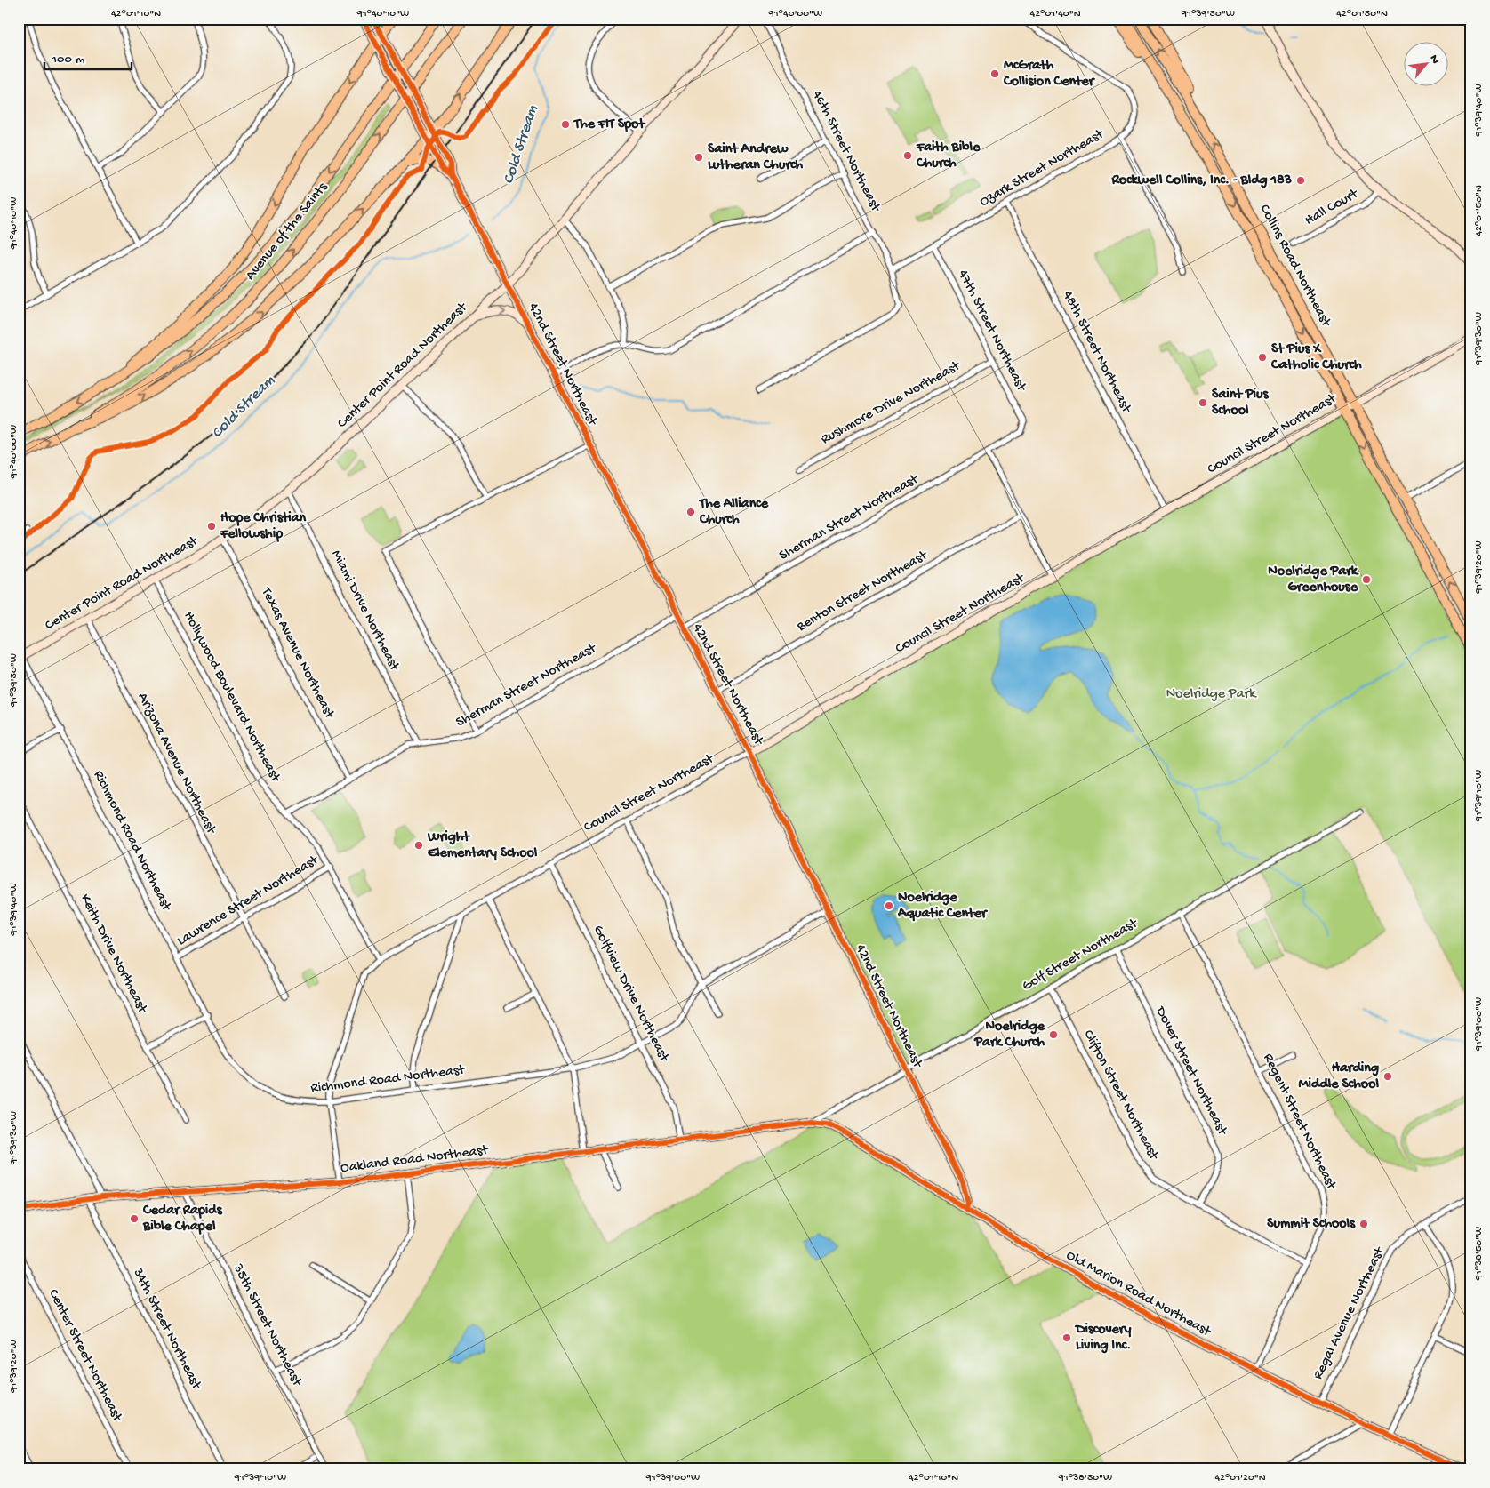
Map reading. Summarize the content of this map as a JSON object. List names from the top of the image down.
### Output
{
  "streets": {
    "highway": ["Avenue of the Saints", "Collins Road Northeast"],
    "main road": [
      "42nd Street Northeast",
      "Center Point Road Northeast",
      "Council Street Northeast",
      "Oakland Road Northeast",
      "Old Marion Road Northeast"
    ],
    "street": [
      "46th Street Northeast",
      "Ozark Street Northeast",
      "Hall Court",
      "47th Street Northeast",
      "48th Street Northeast",
      "Rushmore Drive Northeast",
      "Sherman Street Northeast",
      "Benton Street Northeast",
      "Miami Drive Northeast",
      "Texas Avenue Northeast",
      "Hollywood Boulevard Northeast",
      "Arizona Avenue Northeast",
      "Richmond Road Northeast",
      "Lawrence Street Northeast",
      "Keith Drive Northeast",
      "Golf Street Northeast",
      "Golfview Drive Northeast",
      "Dover Street Northeast",
      "Clifton Street Northeast",
      "Regent Street Northeast",
      "Regal Avenue Northeast",
      "35th Street Northeast",
      "34th Street Northeast",
      "Center Street Northeast"
    ]
  },
  "crossings": [
    ["46th Street Northeast", "Ozark Street Northeast"],
    ["Ozark Street Northeast", "47th Street Northeast"],
    ["Ozark Street Northeast", "48th Street Northeast"],
    ["Collins Road Northeast", "Council Street Northeast"],
    ["47th Street Northeast", "Rushmore Drive Northeast"],
    ["47th Street Northeast", "Sherman Street Northeast"],
    ["48th Street Northeast", "Council Street Northeast"],
    ["42nd Street Northeast", "Center Point Road Northeast"],
    ["42nd Street Northeast", "Council Street Northeast"],
    ["42nd Street Northeast", "Sherman Street Northeast"],
    ["42nd Street Northeast", "Benton Street Northeast"],
    ["42nd Street Northeast", "Richmond Road Northeast"],
    ["42nd Street Northeast", "Golf Street Northeast"],
    ["42nd Street Northeast", "Old Marion Road Northeast"],
    ["Center Point Road Northeast", "Miami Drive Northeast"],
    ["Center Point Road Northeast", "Texas Avenue Northeast"],
    ["Center Point Road Northeast", "Hollywood Boulevard Northeast"],
    ["Center Point Road Northeast", "Arizona Avenue Northeast"],
    ["Center Point Road Northeast", "Richmond Road Northeast"],
    ["Council Street Northeast", "Hollywood Boulevard Northeast"],
    ["Council Street Northeast", "Golfview Drive Northeast"],
    ["Sherman Street Northeast", "Miami Drive Northeast"],
    ["Sherman Street Northeast", "Texas Avenue Northeast"],
    ["Sherman Street Northeast", "Hollywood Boulevard Northeast"],
    ["Hollywood Boulevard Northeast", "Lawrence Street Northeast"],
    ["Arizona Avenue Northeast", "Lawrence Street Northeast"],
    ["Richmond Road Northeast", "Lawrence Street Northeast"],
    ["Richmond Road Northeast", "Golfview Drive Northeast"],
    ["Golf Street Northeast", "Dover Street Northeast"],
    ["Golf Street Northeast", "Clifton Street Northeast"],
    ["Golf Street Northeast", "Regent Street Northeast"],
    ["Golf Street Northeast", "Oakland Road Northeast"],
    ["Golf Street Northeast", "Old Marion Road Northeast"],
    ["Golfview Drive Northeast", "Oakland Road Northeast"],
    ["Dover Street Northeast", "Clifton Street Northeast"],
    ["Clifton Street Northeast", "Regent Street Northeast"],
    ["Regent Street Northeast", "Old Marion Road Northeast"],
    ["Oakland Road Northeast", "Old Marion Road Northeast"],
    ["Oakland Road Northeast", "35th Street Northeast"],
    ["Oakland Road Northeast", "34th Street Northeast"],
    ["Old Marion Road Northeast", "Regal Avenue Northeast"]
  ],
  "water": ["Cold Stream"],
  "parks": ["Noelridge Park"],
  "places": [
    "McGrath Collision Center",
    "The FIT Spot",
    "Faith Bible Church",
    "Saint Andrew Lutheran Church",
    "Rockwell Collins, Inc. - Bldg 183",
    "St Pius X Catholic Church",
    "Saint Pius School",
    "The Alliance Church",
    "Hope Christian Fellowship",
    "Noelridge Park Greenhouse",
    "Wright Elementary School",
    "Noelridge Aquatic Center",
    "Noelridge Park Church",
    "Harding Middle School",
    "Cedar Rapids Bible Chapel",
    "Summit Schools",
    "Discovery Living Inc."
  ],
  "scale_bar": "100 m",
  "north": "top right",
  "coordinates": [
    "42°01'10\"N",
    "91°40'10\"W",
    "91°40'00\"W",
    "42°01'40\"N",
    "91°39'50\"W",
    "42°01'50\"N",
    "91°39'40\"W",
    "91°39'30\"W",
    "91°39'20\"W",
    "91°39'10\"W",
    "91°39'00\"W",
    "91°38'50\"W",
    "42°01'20\"N"
  ]
}
